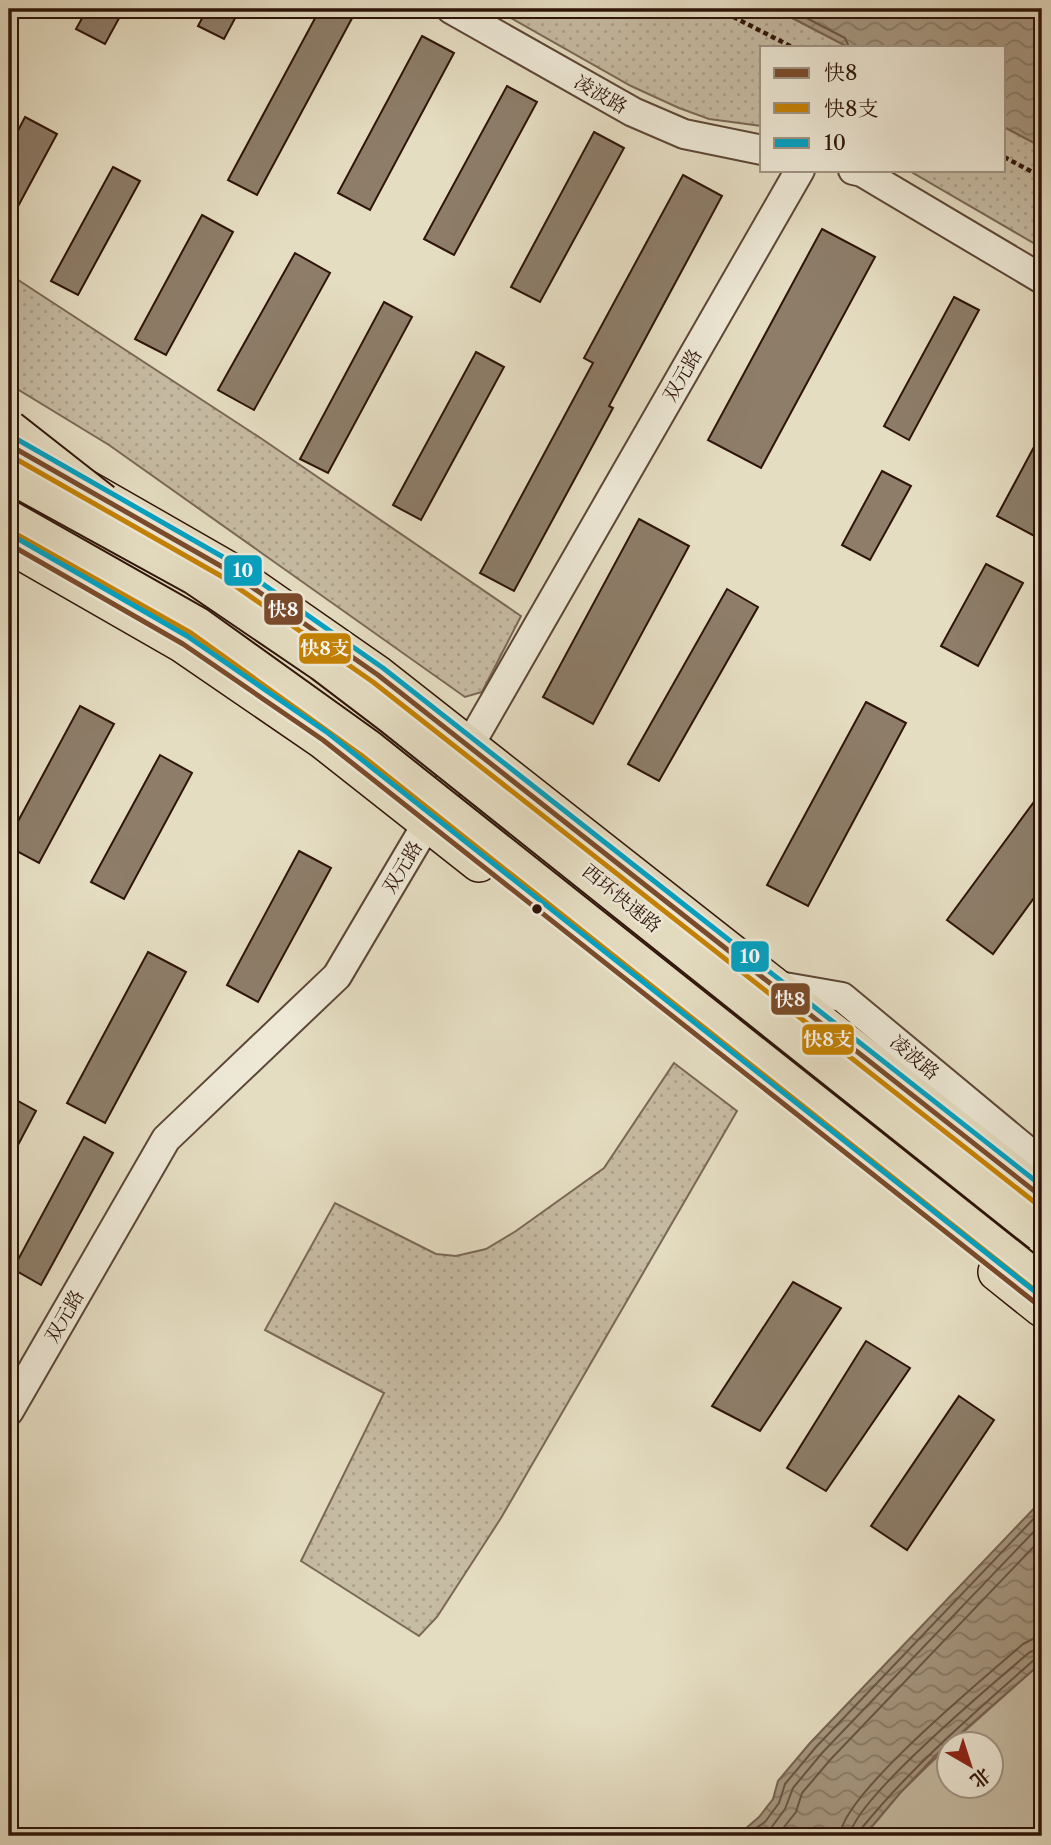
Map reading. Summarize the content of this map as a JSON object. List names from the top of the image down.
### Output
{
  "streets": {
    "highway": ["西环快速路"],
    "street": ["凌波路", "双元路"]
  },
  "lines": ["transit line 10", "transit line 快8", "transit line 快8支"],
  "legend": ["快8", "快8支", "10"],
  "north": "bottom right"
}
